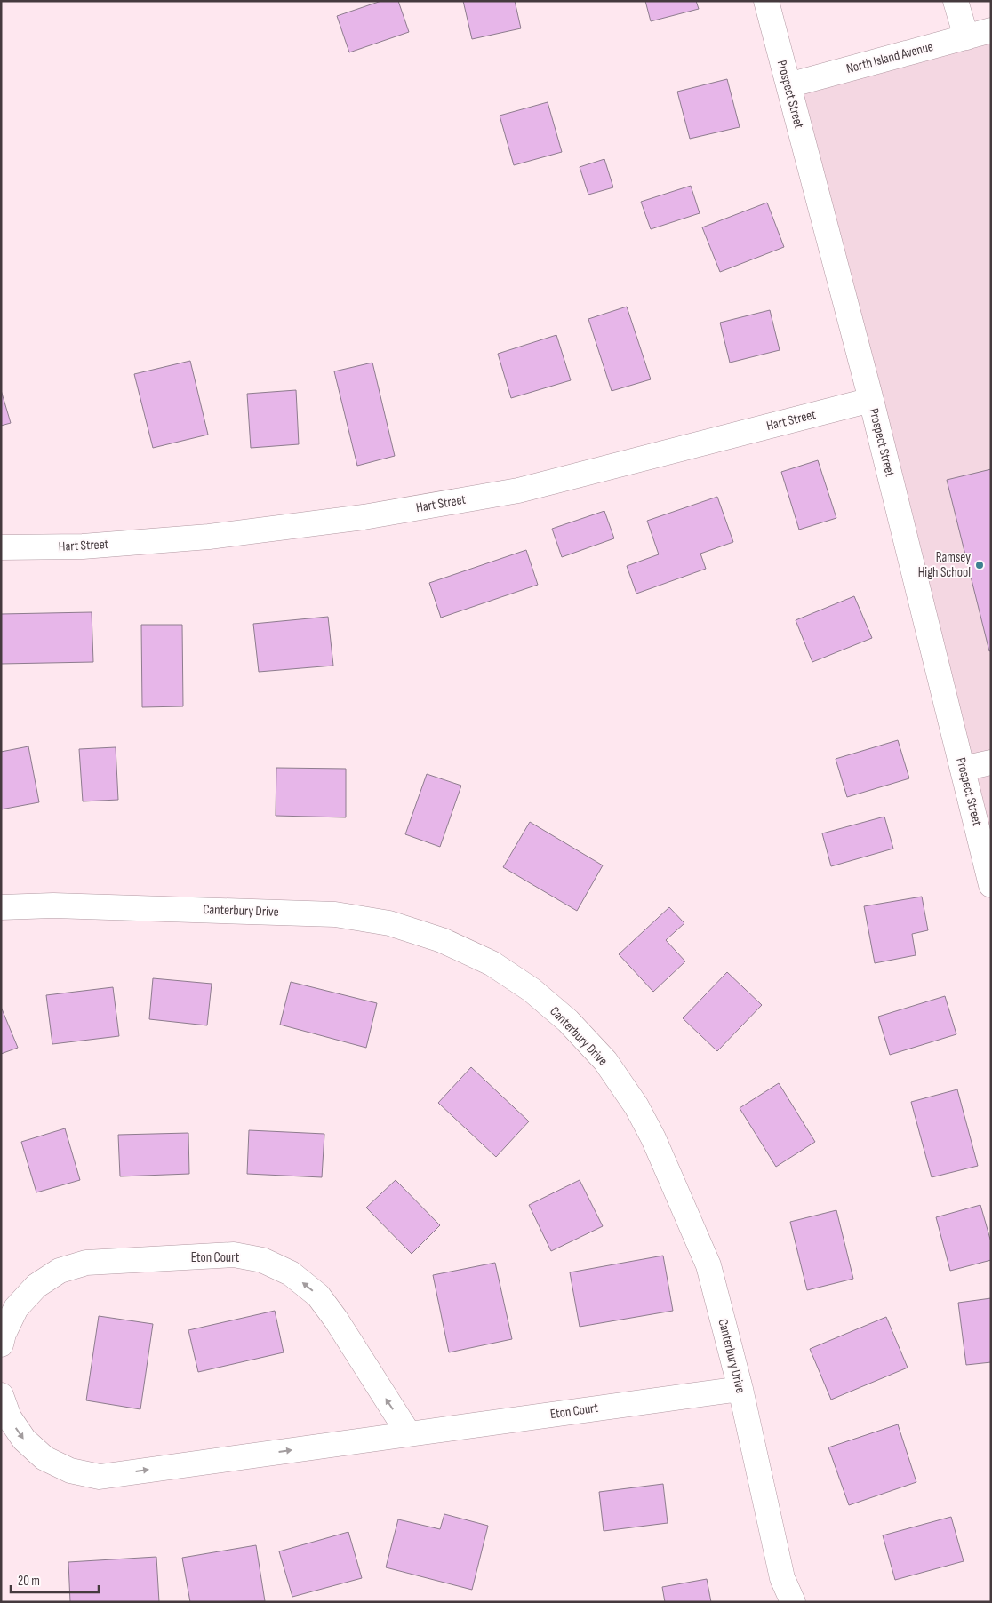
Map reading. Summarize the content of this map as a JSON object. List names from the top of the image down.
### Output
{
  "streets": {
    "street": [
      "North Island Avenue",
      "Prospect Street",
      "Hart Street",
      "Canterbury Drive",
      "Eton Court"
    ]
  },
  "crossings": [
    ["North Island Avenue", "Prospect Street"],
    ["Prospect Street", "Hart Street"],
    ["Canterbury Drive", "Eton Court"]
  ],
  "places": ["Ramsey High School"],
  "scale_bar": "20 m"
}
